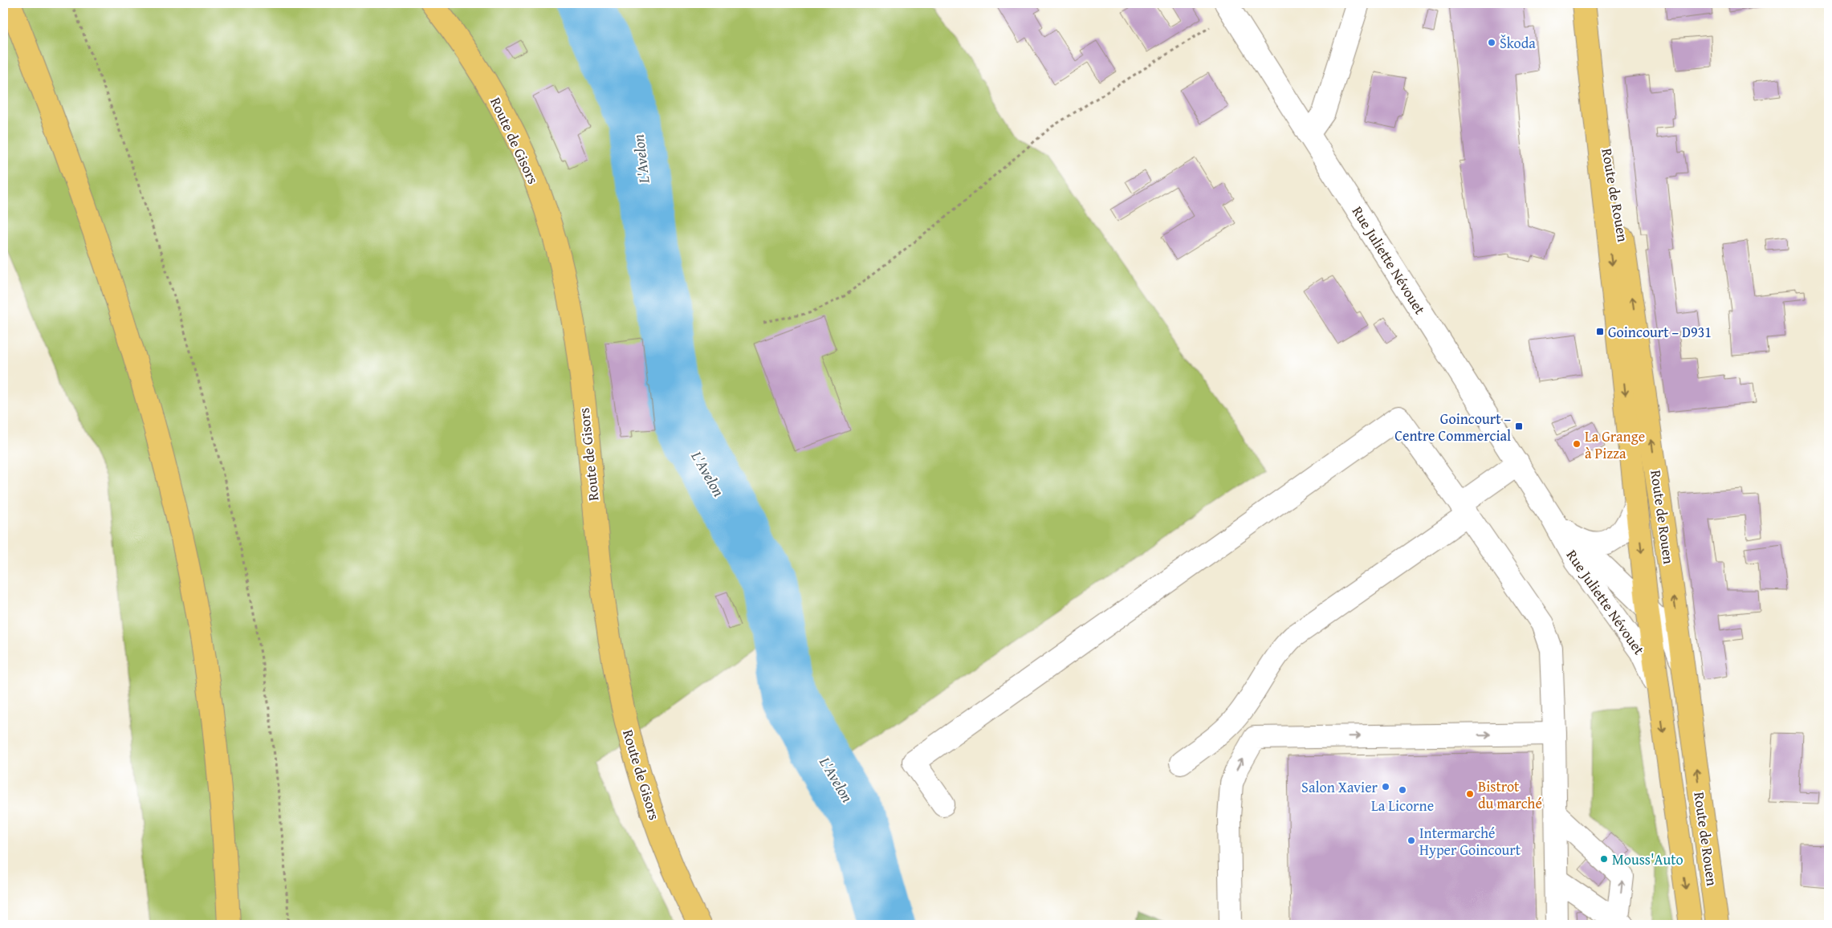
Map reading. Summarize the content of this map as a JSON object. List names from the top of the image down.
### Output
{
  "streets": {
    "main road": ["Route de Gisors", "Route de Rouen"],
    "street": ["Rue Juliette Névouet"]
  },
  "crossings": [
    ["Route de Rouen", "Rue Juliette Névouet"]
  ],
  "water": ["L'Avelon"],
  "places": {
    "other": [
      "Škoda",
      "La Grange à Pizza",
      "Salon Xavier",
      "La Licorne",
      "Bistrot du marché",
      "Intermarché Hyper Goincourt",
      "Mouss'Auto"
    ],
    "transit": ["Goincourt – D931", "Goincourt – Centre Commercial"]
  }
}
